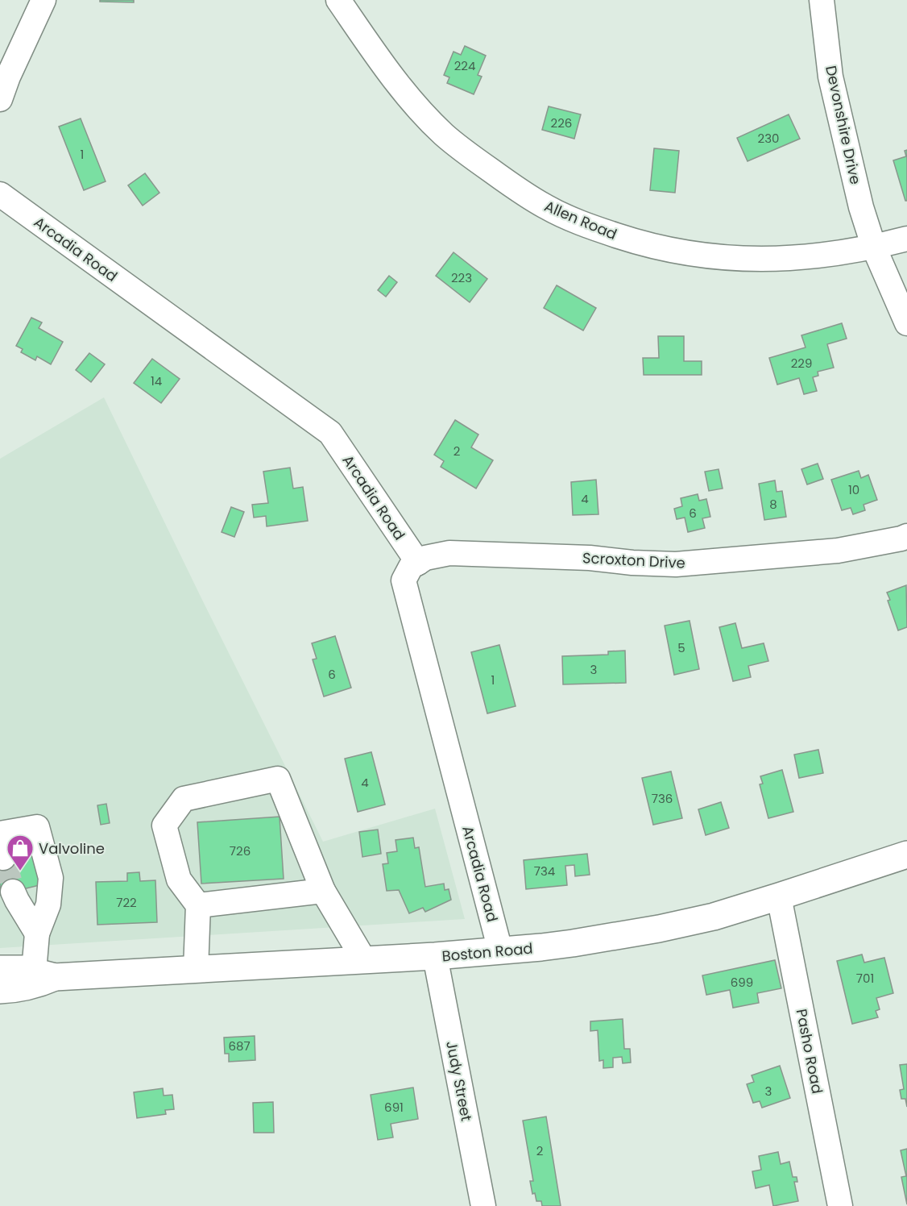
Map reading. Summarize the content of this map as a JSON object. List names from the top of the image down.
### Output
{
  "streets": {
    "main road": ["Boston Road"],
    "street": [
      "Devonshire Drive",
      "Allen Road",
      "Arcadia Road",
      "Scroxton Drive",
      "Pasho Road",
      "Judy Street"
    ]
  },
  "crossings": [
    ["Devonshire Drive", "Allen Road"],
    ["Arcadia Road", "Scroxton Drive"],
    ["Arcadia Road", "Boston Road"],
    ["Boston Road", "Pasho Road"],
    ["Boston Road", "Judy Street"]
  ],
  "places": {
    "shop": ["Valvoline"]
  },
  "house_numbers": [
    "224",
    "226",
    "230",
    "1",
    "223",
    "229",
    "14",
    "2",
    "10",
    "4",
    "8",
    "6",
    "5",
    "3",
    "6",
    "1",
    "4",
    "736",
    "726",
    "734",
    "722",
    "701",
    "699",
    "687",
    "3",
    "691",
    "2"
  ]
}
